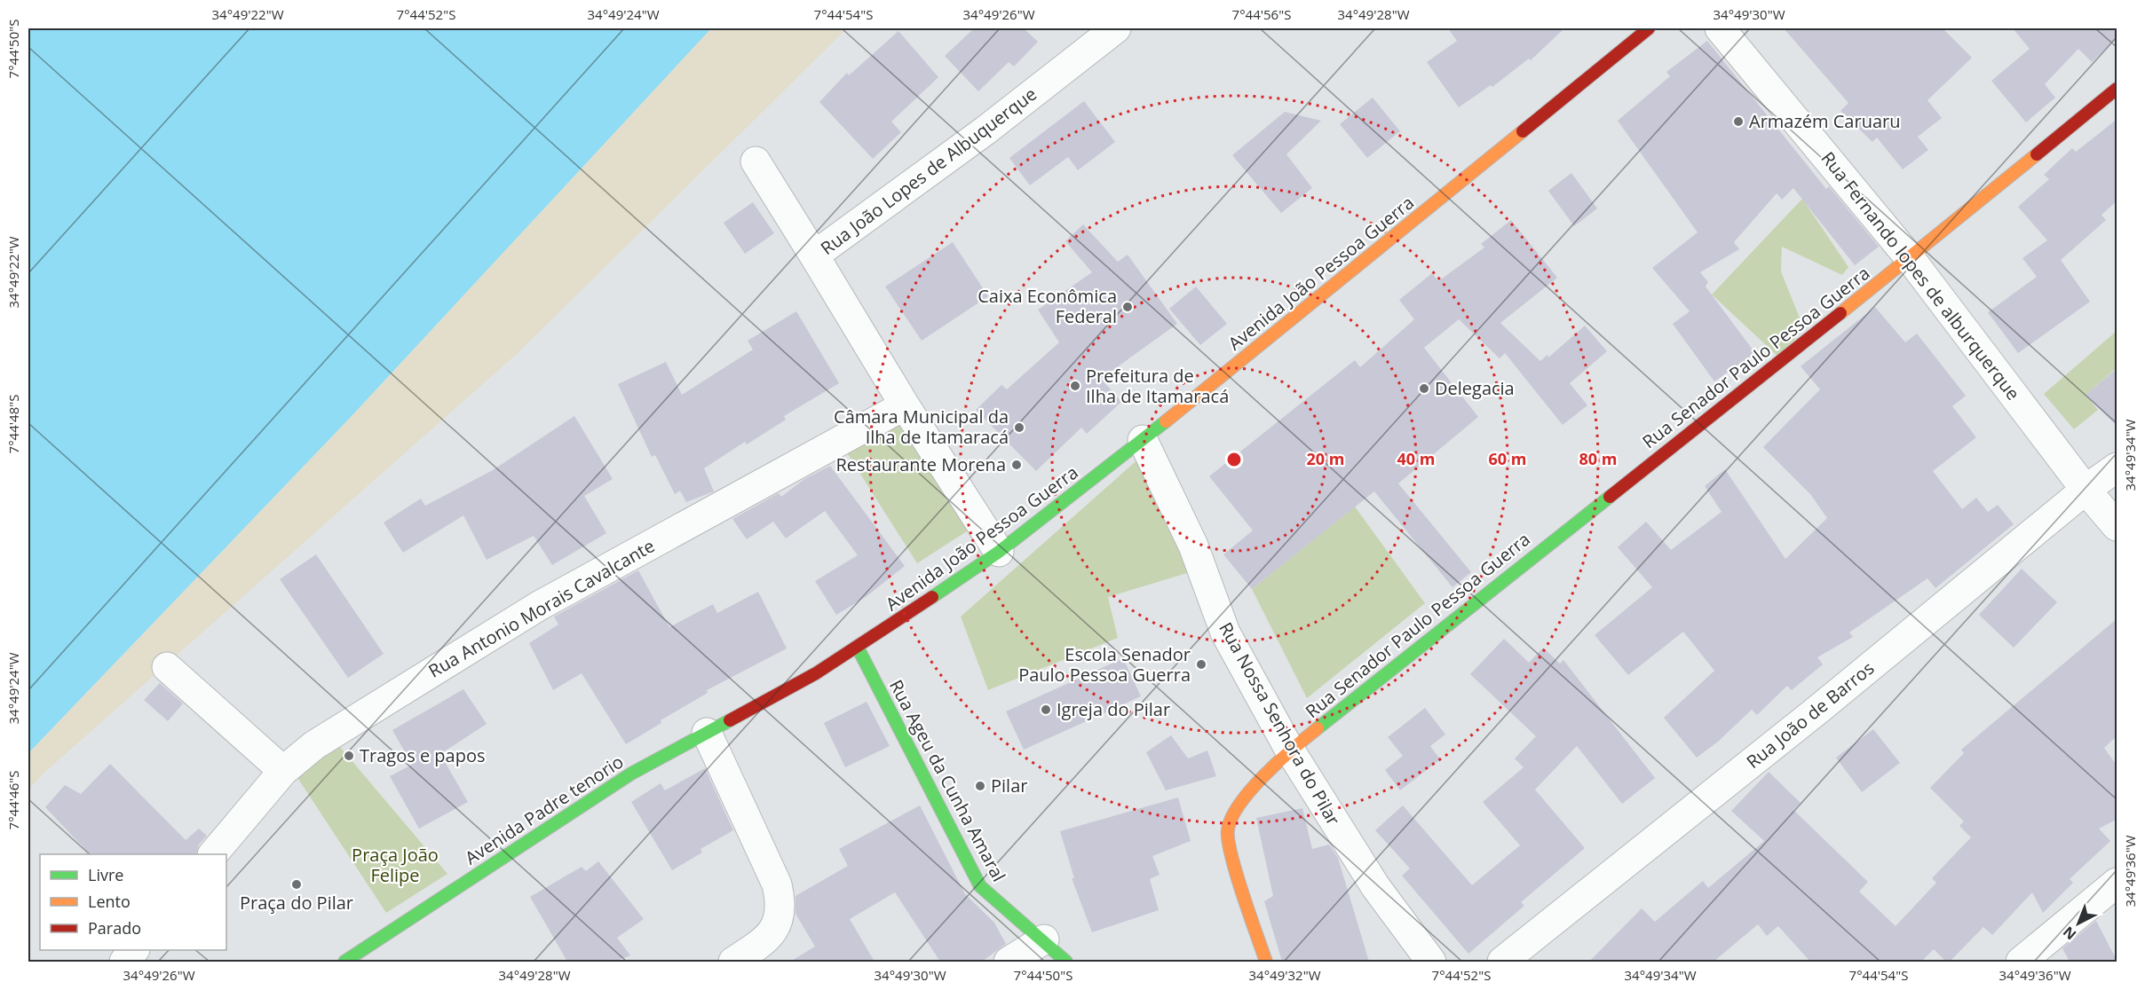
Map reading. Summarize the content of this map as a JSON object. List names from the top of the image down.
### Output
{
  "streets": {
    "street": [
      "Rua João Lopes de Albuquerque",
      "Avenida João Pessoa Guerra",
      "Rua Fernando lopes de alburquerque",
      "Rua Senador Paulo Pessoa Guerra",
      "Rua Antonio Morais Cavalcante",
      "Rua João de Barros",
      "Rua Nossa Senhora do Pilar",
      "Rua Ageu da Cunha Amaral",
      "Avenida Padre tenorio"
    ]
  },
  "crossings": [
    ["Rua João Lopes de Albuquerque", "Avenida João Pessoa Guerra"],
    ["Rua João Lopes de Albuquerque", "Rua Antonio Morais Cavalcante"],
    ["Avenida João Pessoa Guerra", "Rua Nossa Senhora do Pilar"],
    ["Avenida João Pessoa Guerra", "Rua Ageu da Cunha Amaral"],
    ["Avenida João Pessoa Guerra", "Avenida Padre tenorio"],
    ["Rua Fernando lopes de alburquerque", "Rua Senador Paulo Pessoa Guerra"],
    ["Rua Fernando lopes de alburquerque", "Rua João de Barros"],
    ["Rua Senador Paulo Pessoa Guerra", "Rua Nossa Senhora do Pilar"]
  ],
  "parks": ["Praça João Felipe"],
  "places": [
    "Armazém Caruaru",
    "Caixa Econômica Federal",
    "Prefeitura de Ilha de Itamaracá",
    "Delegacia",
    "Câmara Municipal da Ilha de Itamaracá",
    "Restaurante Morena",
    "Escola Senador Paulo Pessoa Guerra",
    "Igreja do Pilar",
    "Tragos e papos",
    "Pilar",
    "Praça do Pilar"
  ],
  "legend": ["Livre", "Lento", "Parado"],
  "north": "bottom left",
  "coordinates": [
    "34°49'22\"W",
    "7°44'52\"S",
    "34°49'24\"W",
    "7°44'54\"S",
    "34°49'26\"W",
    "7°44'56\"S",
    "34°49'28\"W",
    "34°49'30\"W",
    "7°44'50\"S",
    "7°44'48\"S",
    "34°49'34\"W",
    "7°44'46\"S",
    "34°49'36\"W",
    "34°49'32\"W"
  ],
  "rings": [
    "20 m",
    "40 m",
    "60 m",
    "80 m"
  ]
}
